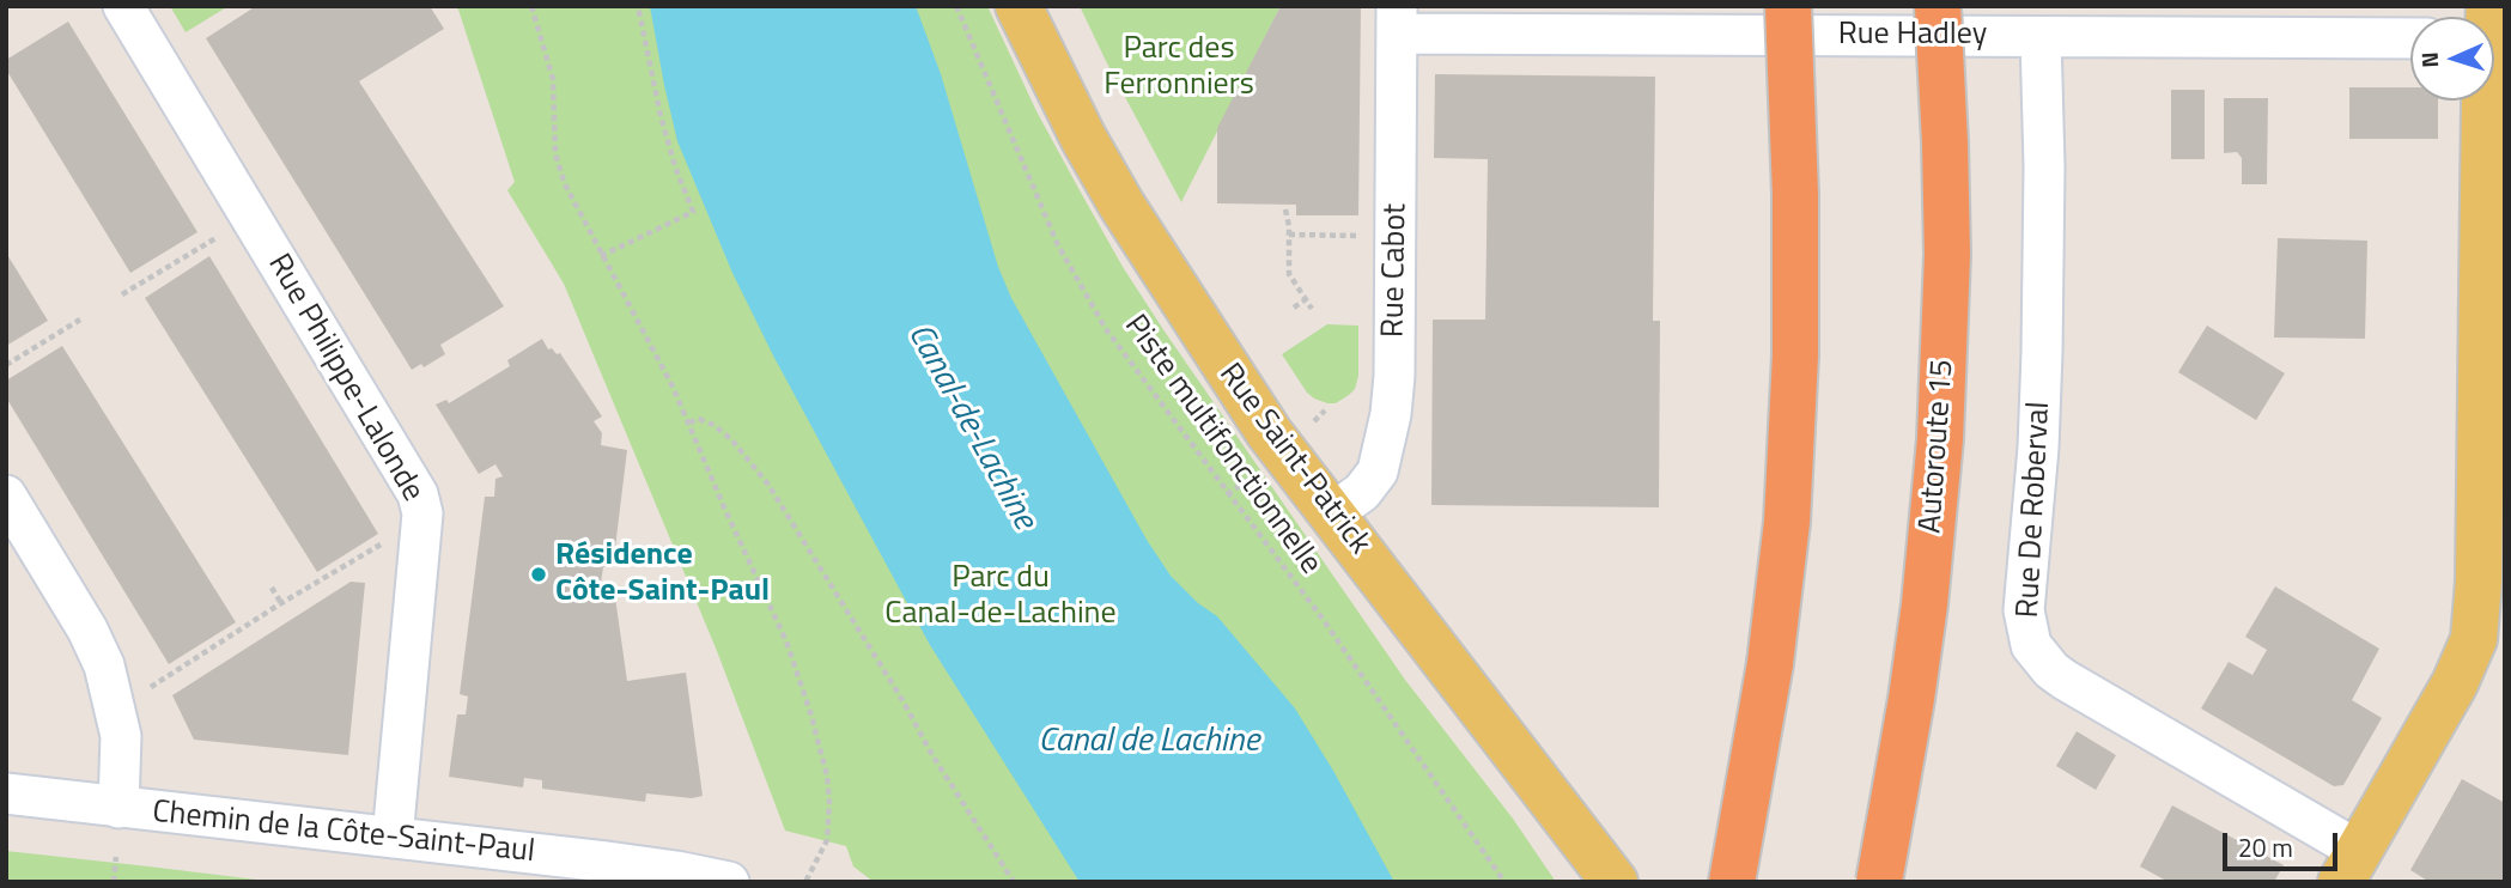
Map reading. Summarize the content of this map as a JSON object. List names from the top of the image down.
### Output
{
  "streets": {
    "highway": ["Autoroute 15"],
    "main road": ["Rue Saint-Patrick"],
    "street": [
      "Rue Hadley",
      "Rue Cabot",
      "Rue Philippe-Lalonde",
      "Rue De Roberval",
      "Chemin de la Côte-Saint-Paul"
    ],
    "path": ["Piste multifonctionnelle"]
  },
  "crossings": [
    ["Rue Hadley", "Rue Cabot"],
    ["Rue Hadley", "Rue De Roberval"],
    ["Rue Cabot", "Rue Saint-Patrick"],
    ["Rue Philippe-Lalonde", "Chemin de la Côte-Saint-Paul"]
  ],
  "water": ["Canal-de-Lachine", "Canal de Lachine"],
  "parks": ["Parc des Ferronniers", "Parc du Canal-de-Lachine"],
  "places": ["Résidence Côte-Saint-Paul"],
  "scale_bar": "20 m",
  "north": "left"
}
